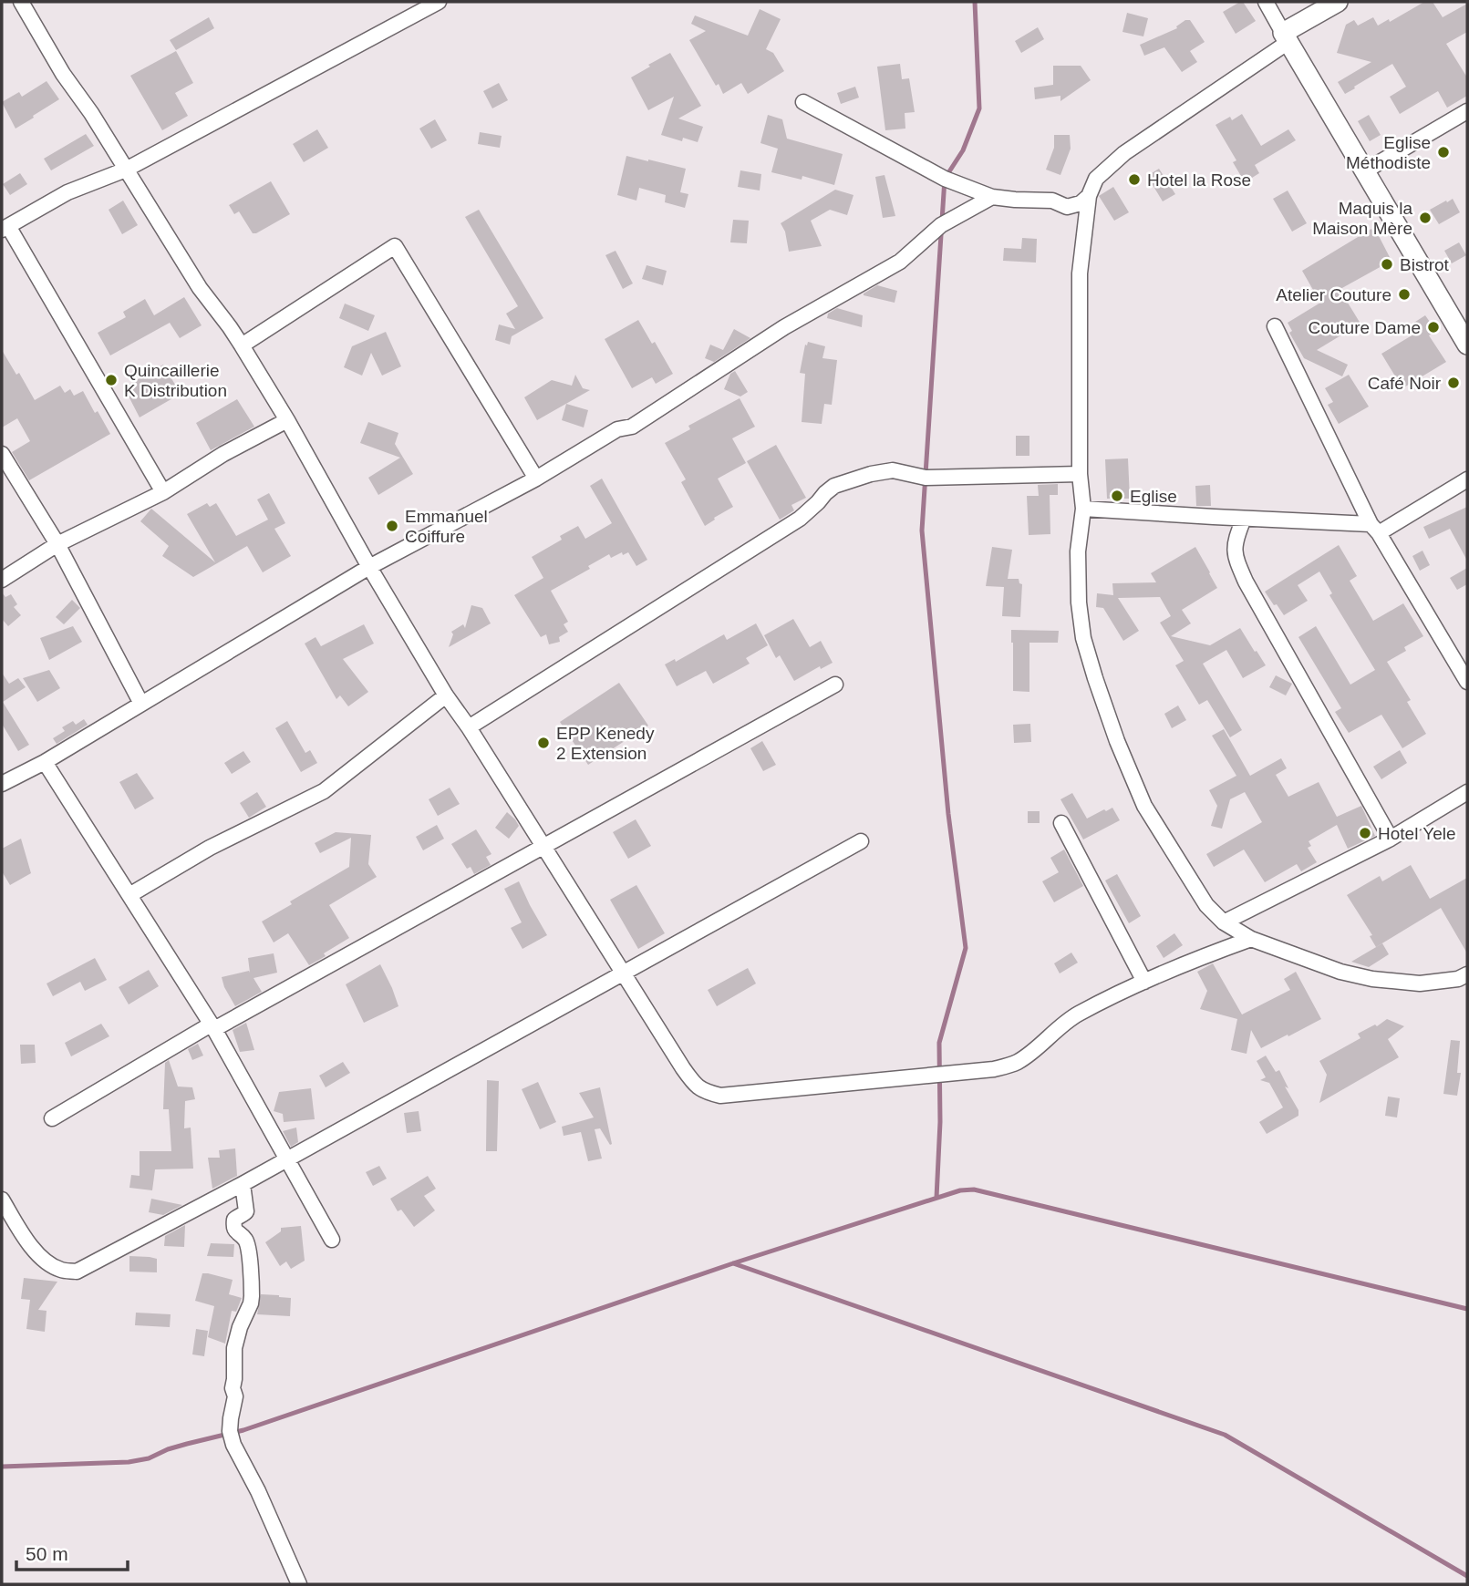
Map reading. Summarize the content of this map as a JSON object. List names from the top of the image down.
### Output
{
  "places": [
    "Eglise Méthodiste",
    "Hotel la Rose",
    "Maquis la Maison Mère",
    "Bistrot",
    "Atelier Couture",
    "Couture Dame",
    "Quincaillerie K Distribution",
    "Café Noir",
    "Eglise",
    "Emmanuel Coiffure",
    "EPP Kenedy 2 Extension",
    "Hotel Yele"
  ],
  "scale_bar": "50 m"
}
